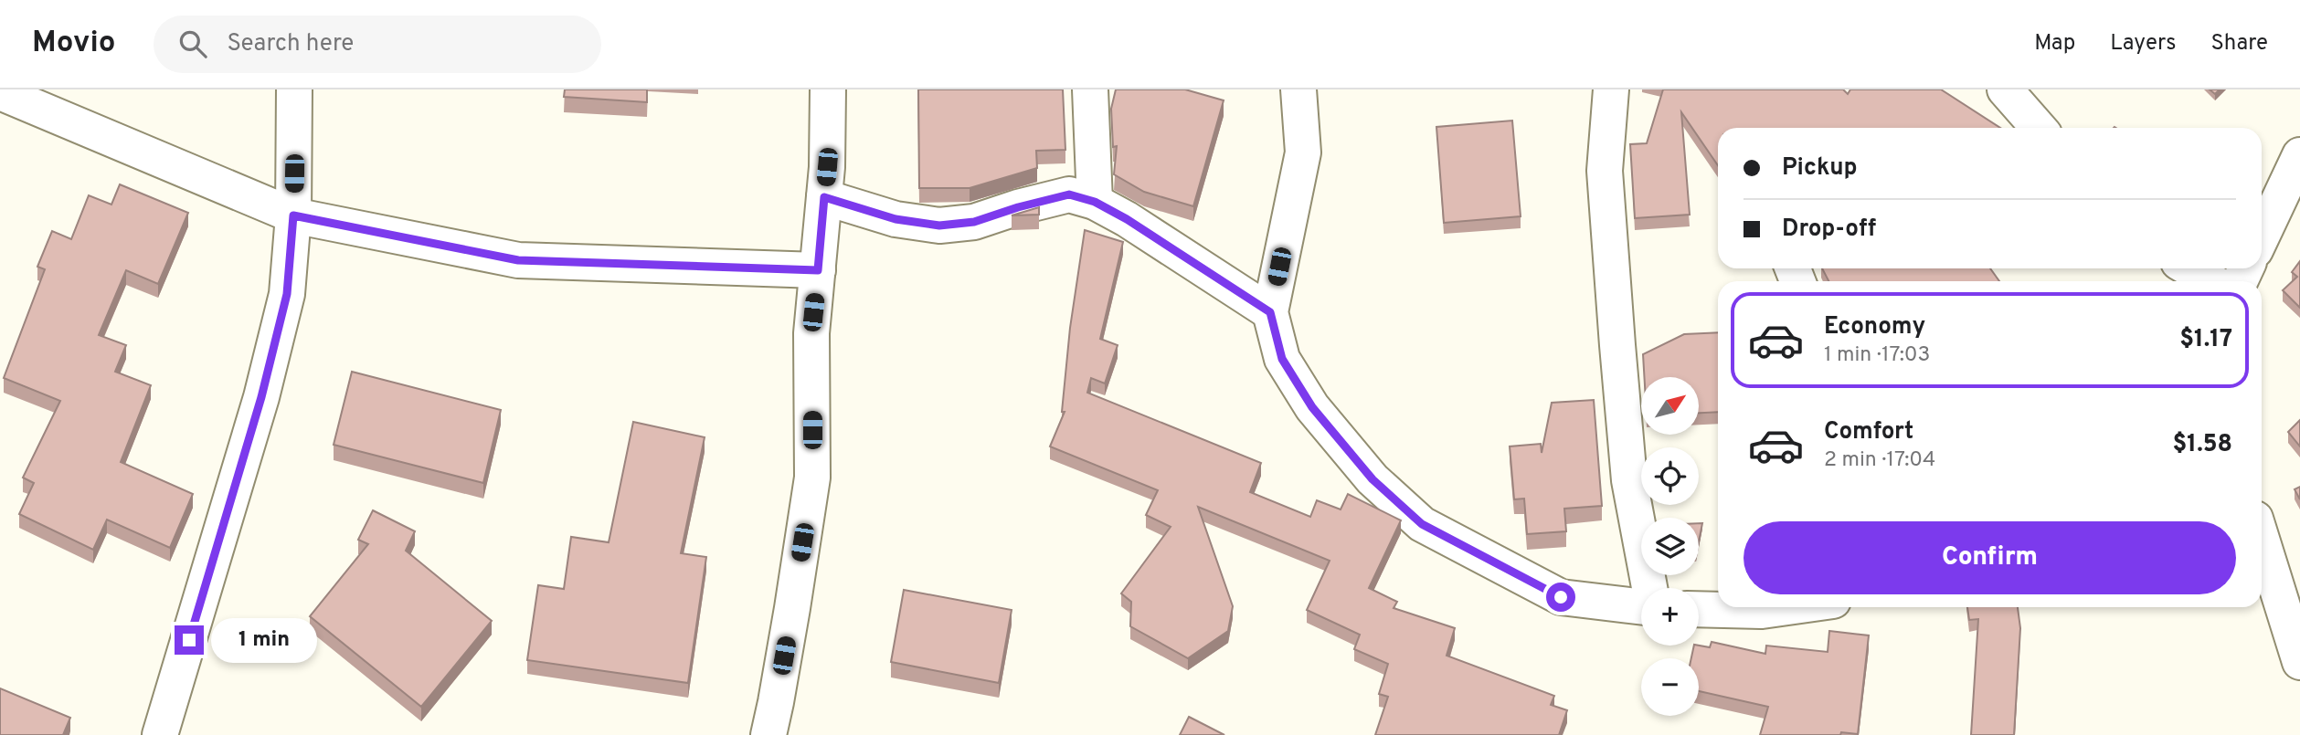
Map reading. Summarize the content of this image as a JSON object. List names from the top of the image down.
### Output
{
  "north": "top right",
  "page": {
    "header": "Movio",
    "search": "Search here",
    "nav": ["Map", "Layers", "Share"],
    "banner": ["Pickup", "Drop-off"],
    "list": [
      {
        "name": "Economy",
        "note": "1 min · 17:03",
        "value": "$1.17"
      },
      {
        "name": "Comfort",
        "note": "2 min · 17:04",
        "value": "$1.58"
      }
    ],
    "map_buttons": ["+", "−"],
    "buttons": "Confirm",
    "bubble": "1 min"
  }
}
